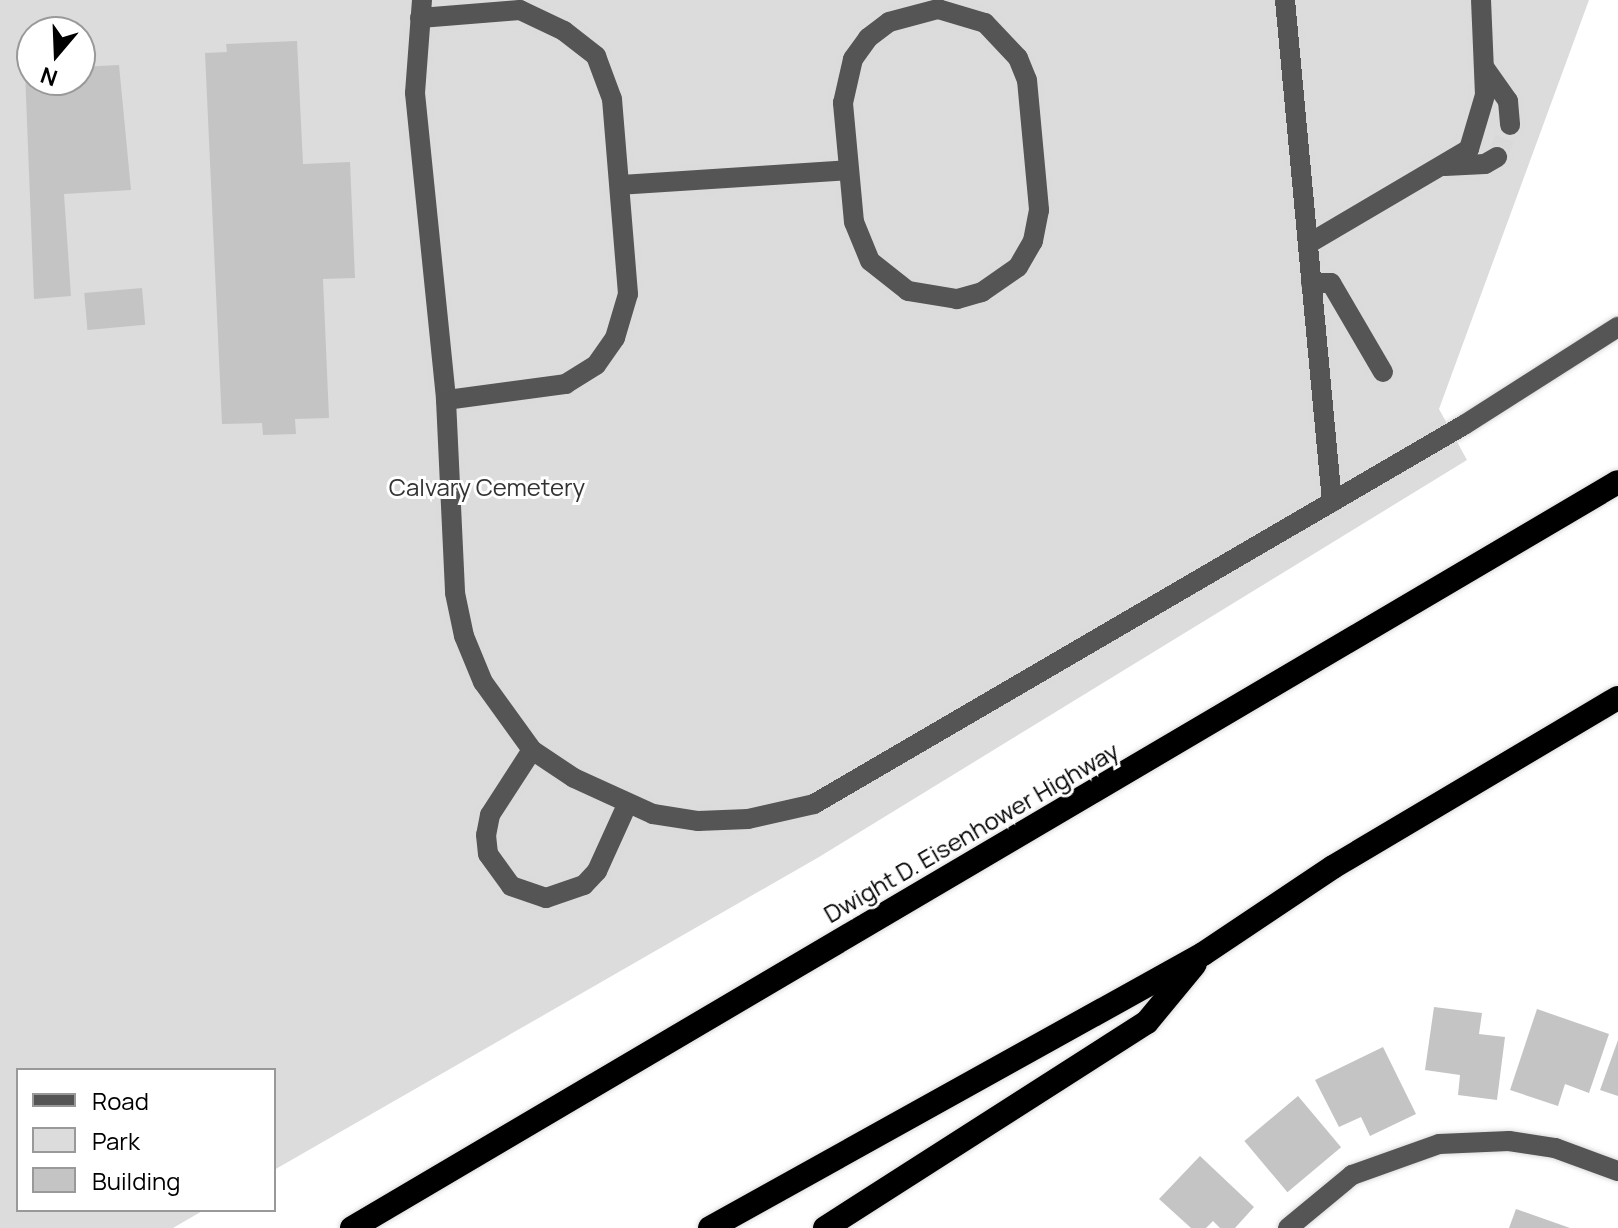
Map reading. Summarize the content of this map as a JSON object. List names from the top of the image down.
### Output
{
  "streets": {
    "highway": ["Dwight D. Eisenhower Highway"]
  },
  "parks": ["Calvary Cemetery"],
  "legend": ["Road", "Park", "Building"],
  "north": "bottom"
}
